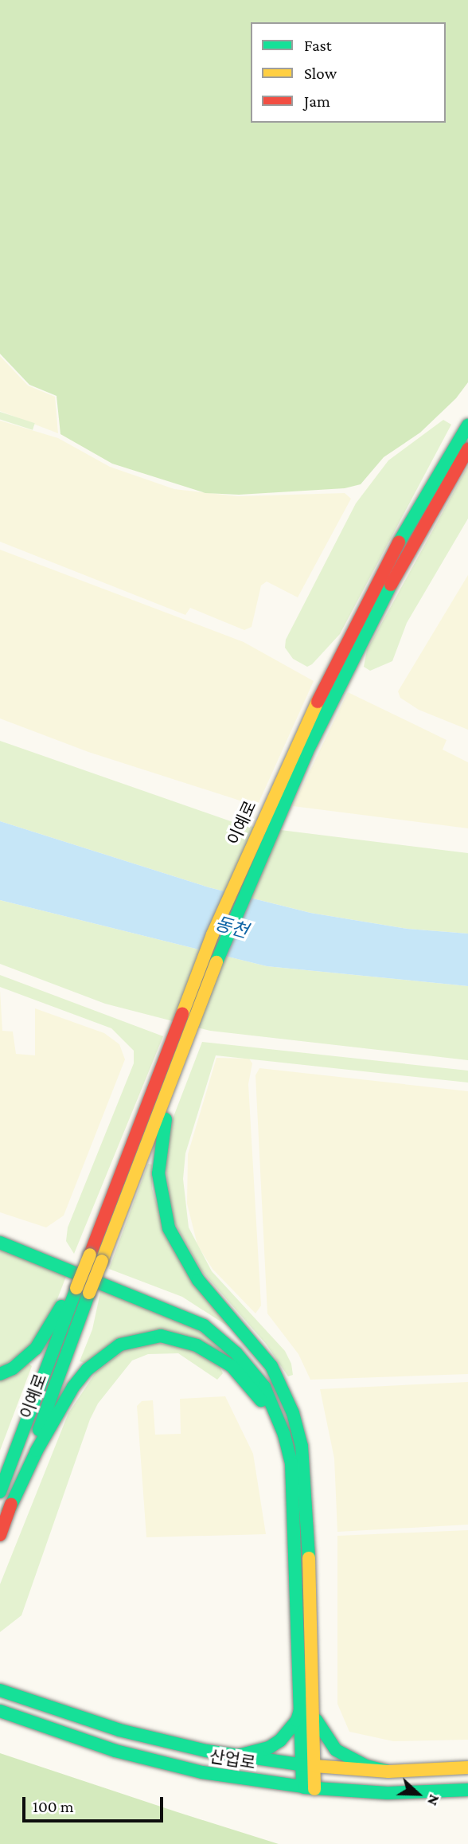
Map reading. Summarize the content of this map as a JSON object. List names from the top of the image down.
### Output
{
  "streets": {
    "main road": ["이예로", "산업로"]
  },
  "water": ["동천"],
  "legend": ["Fast", "Slow", "Jam"],
  "scale_bar": "100 m",
  "north": "right"
}
